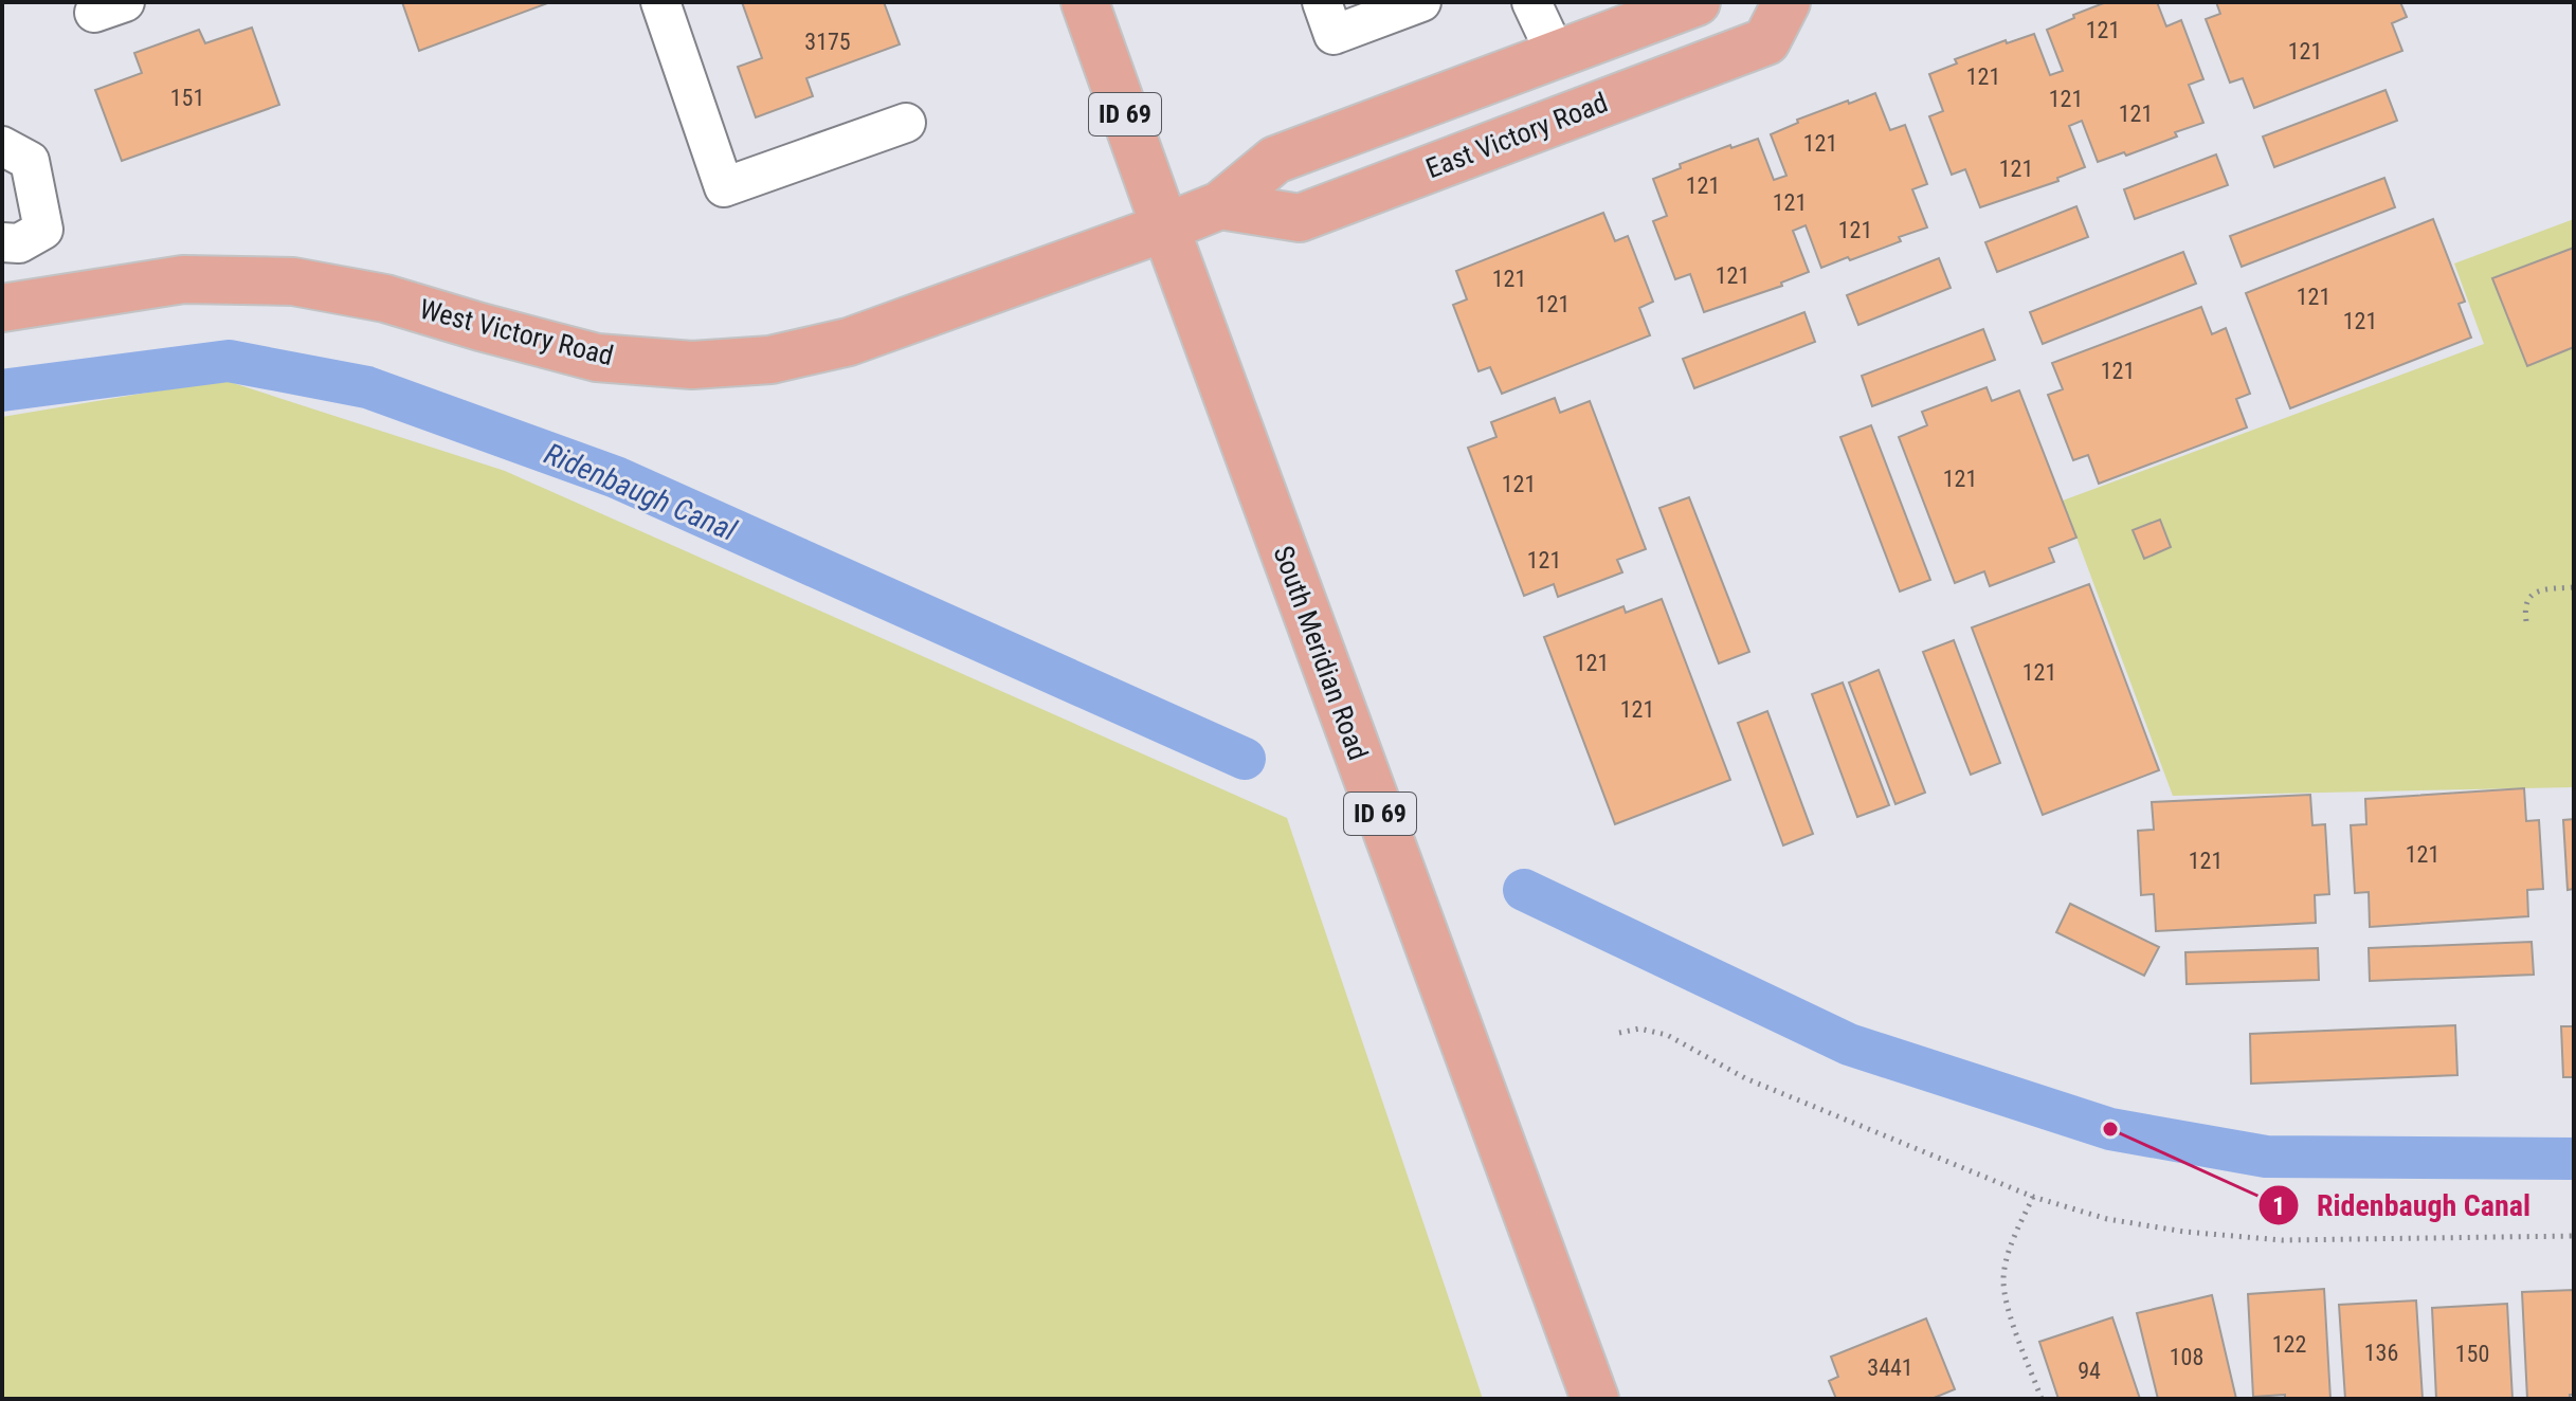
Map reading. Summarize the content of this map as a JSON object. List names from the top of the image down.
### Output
{
  "streets": {
    "main road": [
      "ID 69",
      "East Victory Road",
      "West Victory Road",
      "South Meridian Road"
    ]
  },
  "crossings": [
    ["West Victory Road", "South Meridian Road"]
  ],
  "water": ["Ridenbaugh Canal"],
  "places": ["Ridenbaugh Canal"],
  "house_numbers": [
    "121",
    "3175",
    "121",
    "121",
    "151",
    "121",
    "121",
    "121",
    "121",
    "121",
    "121",
    "121",
    "121",
    "121",
    "121",
    "121",
    "121",
    "121",
    "121",
    "121",
    "121",
    "121",
    "121",
    "121",
    "121",
    "121",
    "122",
    "136",
    "150",
    "108",
    "3441",
    "94"
  ]
}
